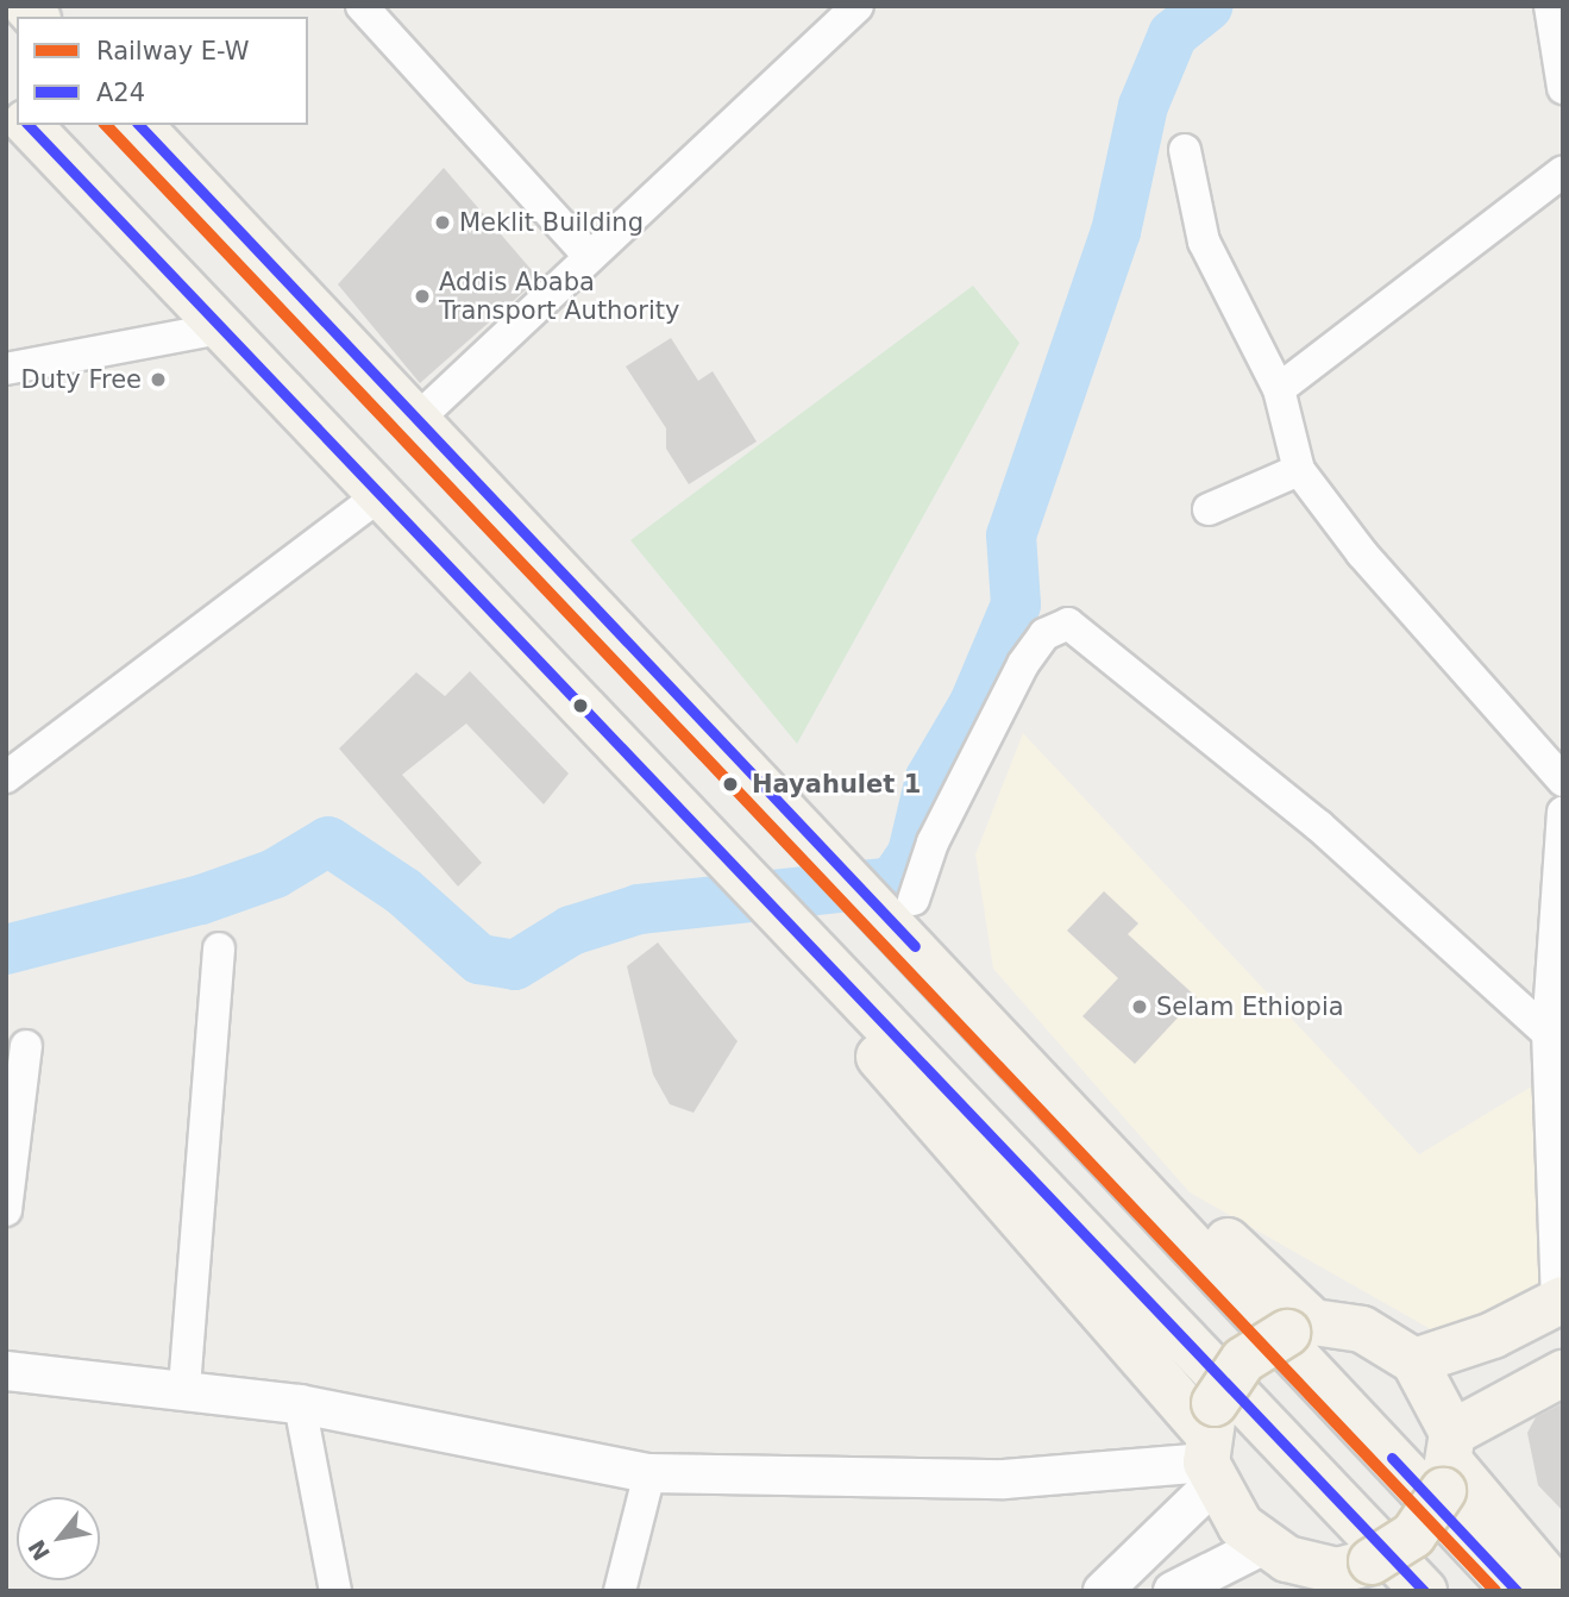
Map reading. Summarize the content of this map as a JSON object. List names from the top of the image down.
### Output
{
  "places": [
    "Meklit Building",
    "Addis Ababa Transport Authority",
    "Duty Free",
    "Hayahulet 1",
    "Selam Ethiopia"
  ],
  "lines": ["rail line E-W", "transit line A24"],
  "legend": ["Railway E-W", "A24"],
  "north": "bottom left"
}
